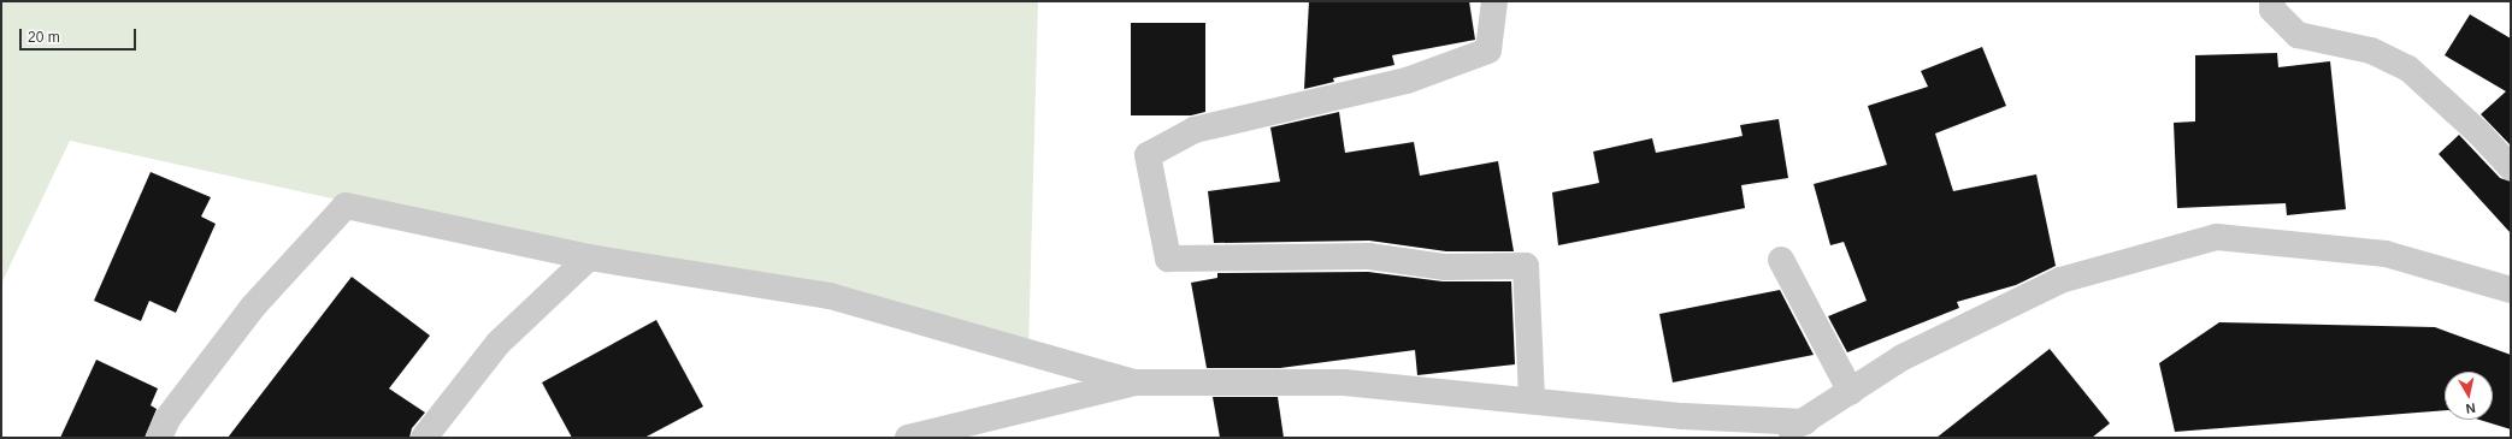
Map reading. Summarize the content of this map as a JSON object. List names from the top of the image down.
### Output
{
  "scale_bar": "20 m",
  "north": "bottom"
}
